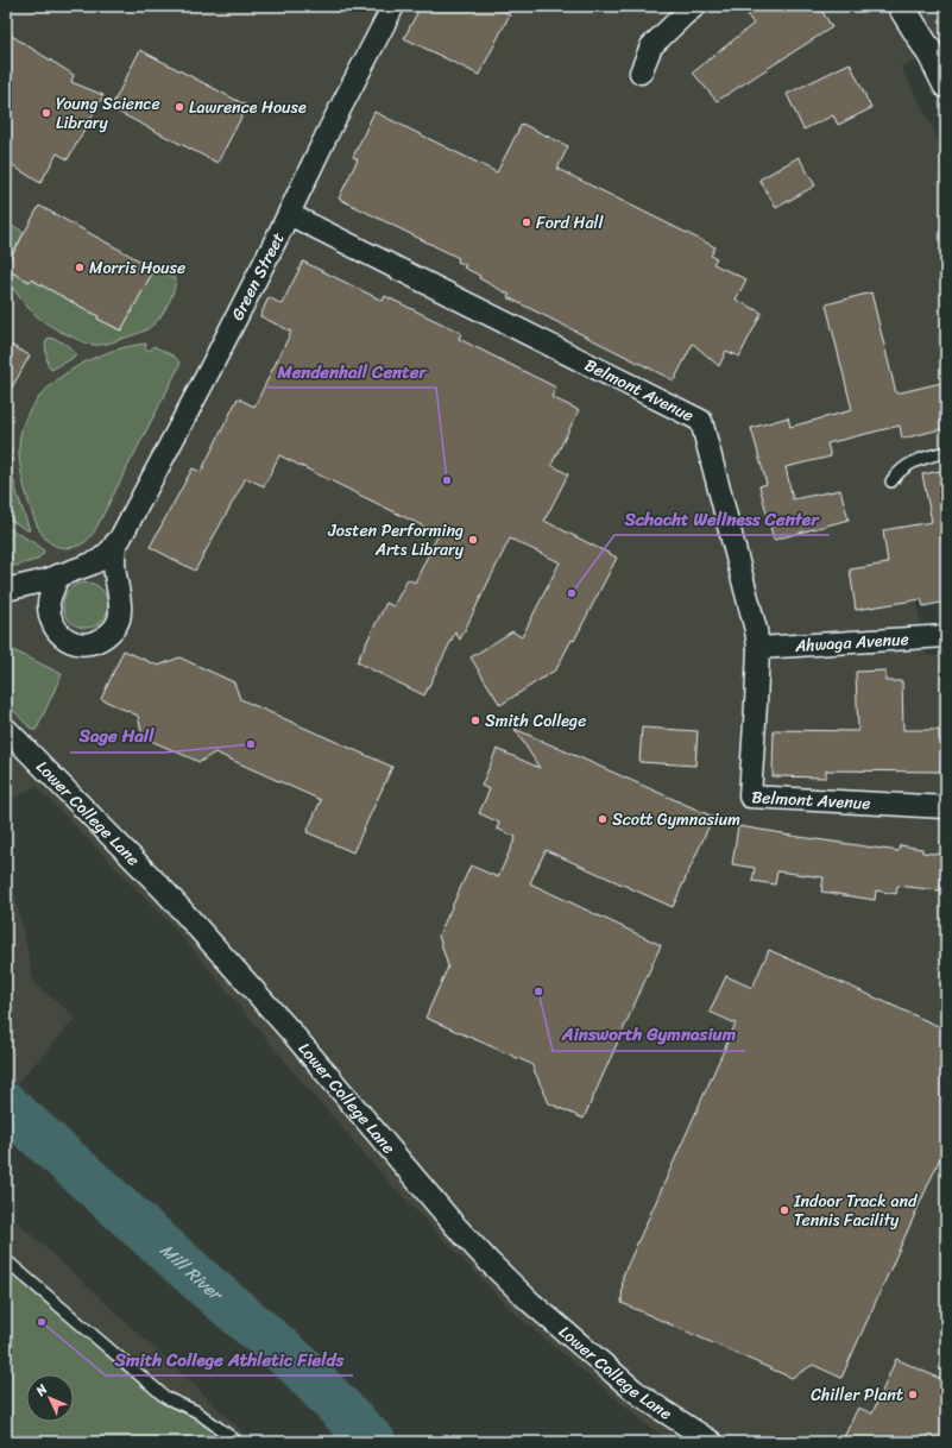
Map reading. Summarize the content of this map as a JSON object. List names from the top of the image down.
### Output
{
  "streets": {
    "street": [
      "Green Street",
      "Belmont Avenue",
      "Ahwaga Avenue",
      "Lower College Lane"
    ]
  },
  "crossings": [
    ["Green Street", "Belmont Avenue"],
    ["Belmont Avenue", "Ahwaga Avenue"]
  ],
  "water": ["Mill River"],
  "places": [
    "Lawrence House",
    "Young Science Library",
    "Ford Hall",
    "Morris House",
    "Mendenhall Center",
    "Josten Performing Arts Library",
    "Schacht Wellness Center",
    "Smith College",
    "Sage Hall",
    "Scott Gymnasium",
    "Ainsworth Gymnasium",
    "Indoor Track and Tennis Facility",
    "Smith College Athletic Fields",
    "Chiller Plant"
  ],
  "north": "top left"
}
